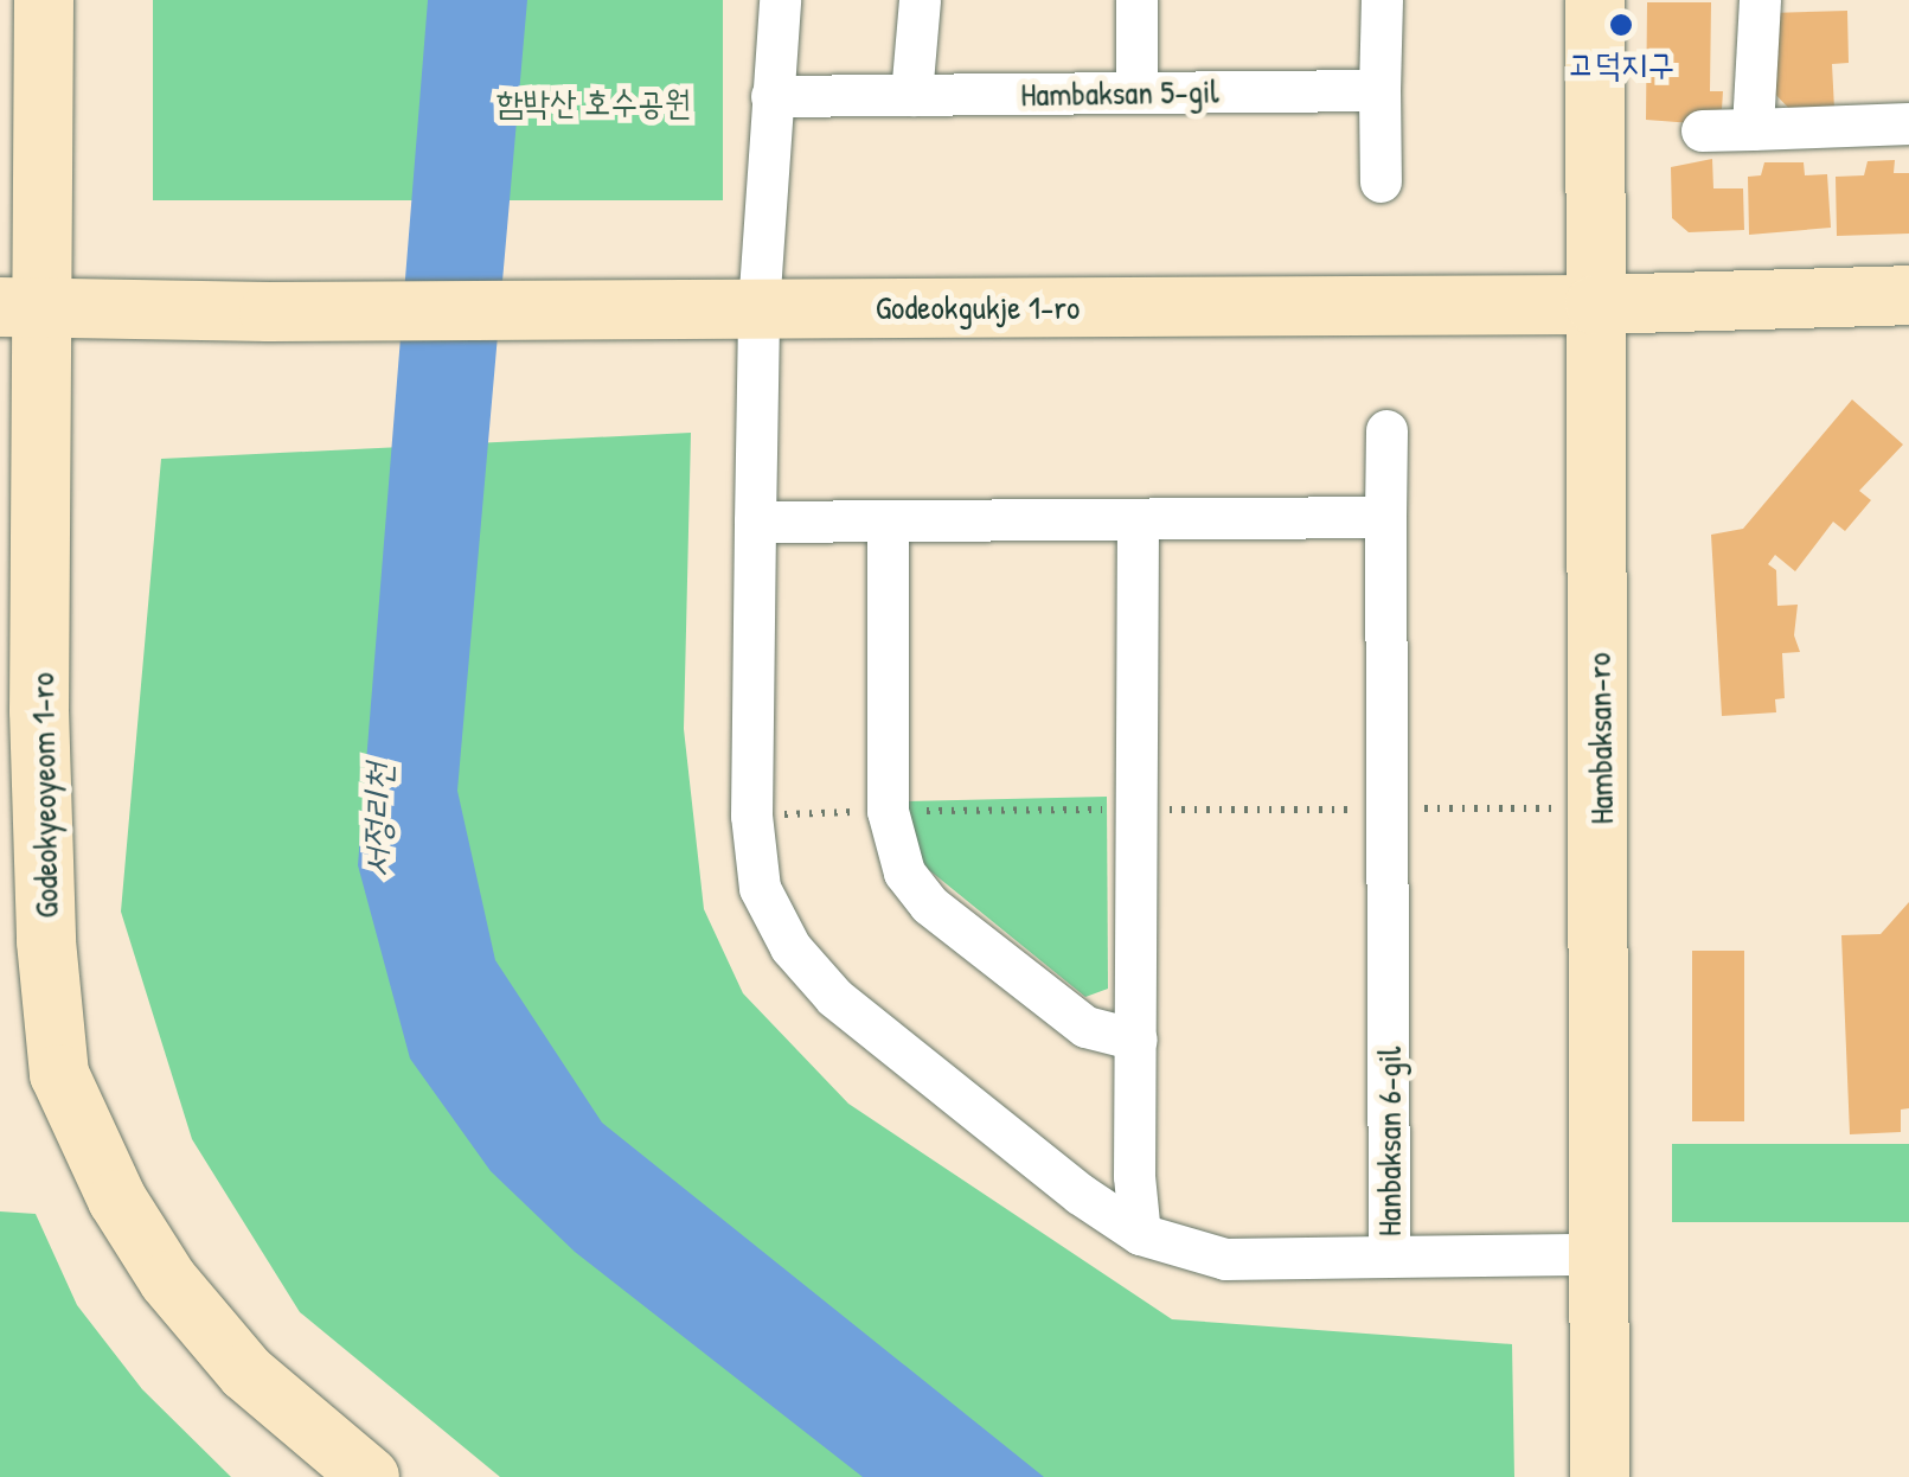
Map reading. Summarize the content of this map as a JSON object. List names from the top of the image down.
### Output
{
  "streets": {
    "street": [
      "Hambaksan 5-gil",
      "Godeokgukje 1-ro",
      "Hambaksan-ro",
      "Godeokyeoyeom 1-ro",
      "Hanbaksan 6-gil"
    ]
  },
  "crossings": [
    ["Godeokgukje 1-ro", "Hambaksan-ro"],
    ["Godeokgukje 1-ro", "Godeokyeoyeom 1-ro"],
    ["Godeokgukje 1-ro", "Hanbaksan 6-gil"]
  ],
  "water": ["서정리천"],
  "parks": ["함박산 호수공원"],
  "places": ["고덕지구"]
}
